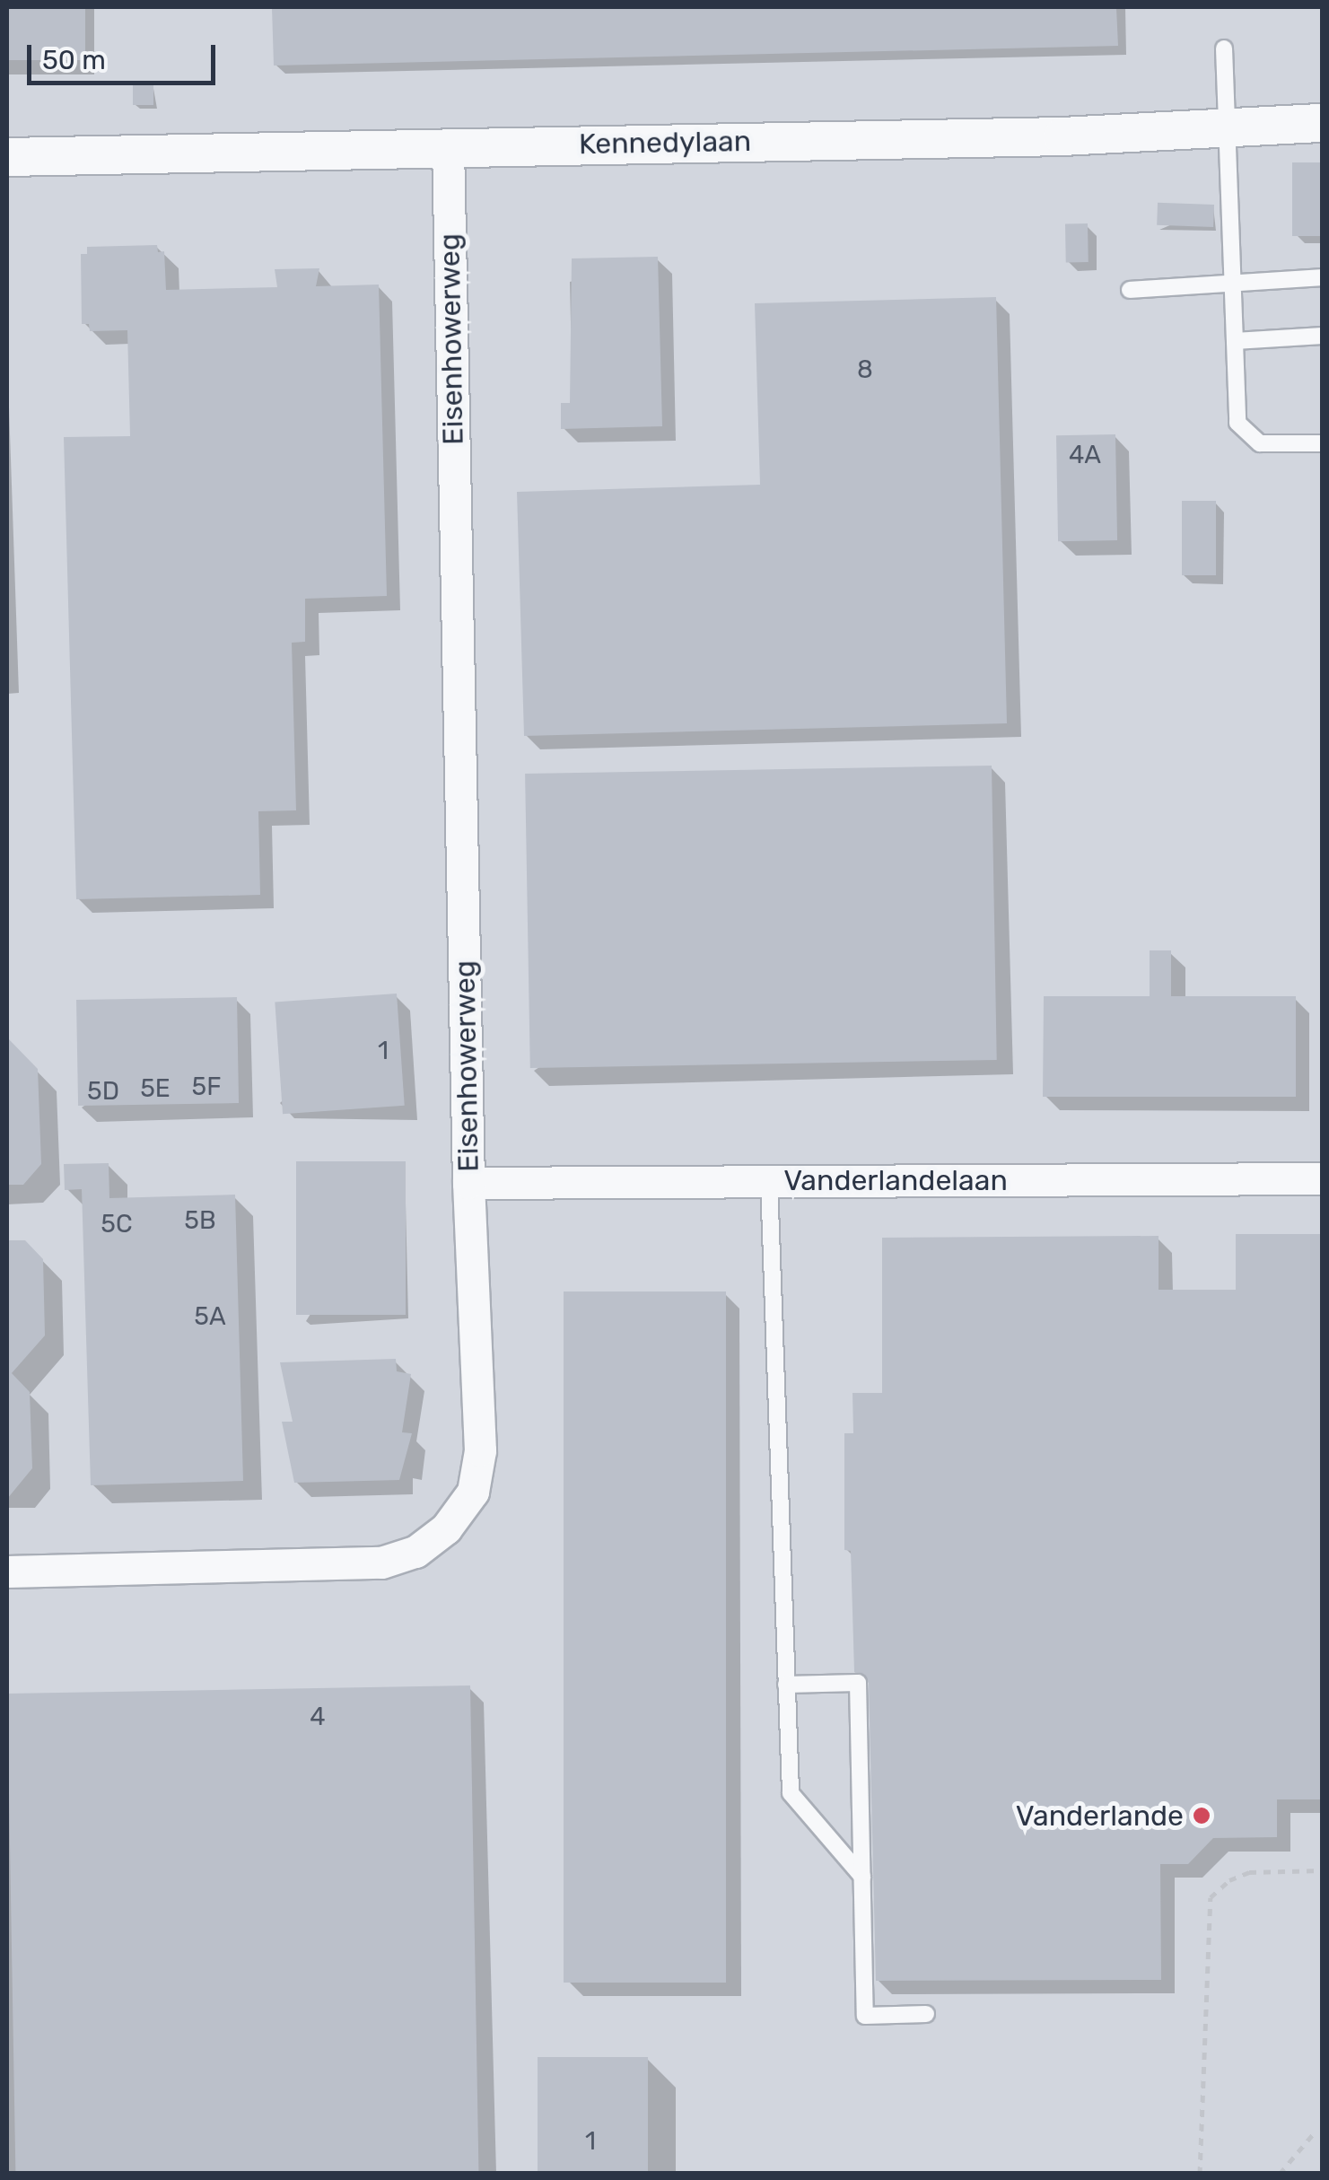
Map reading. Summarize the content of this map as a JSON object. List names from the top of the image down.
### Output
{
  "streets": {
    "street": ["Kennedylaan", "Eisenhowerweg", "Vanderlandelaan"]
  },
  "crossings": [
    ["Kennedylaan", "Eisenhowerweg"],
    ["Eisenhowerweg", "Vanderlandelaan"]
  ],
  "places": ["Vanderlande"],
  "house_numbers": [
    "8",
    "4A",
    "1",
    "5F",
    "5E",
    "5D",
    "5B",
    "5C",
    "5A",
    "4",
    "1"
  ],
  "scale_bar": "50 m"
}
